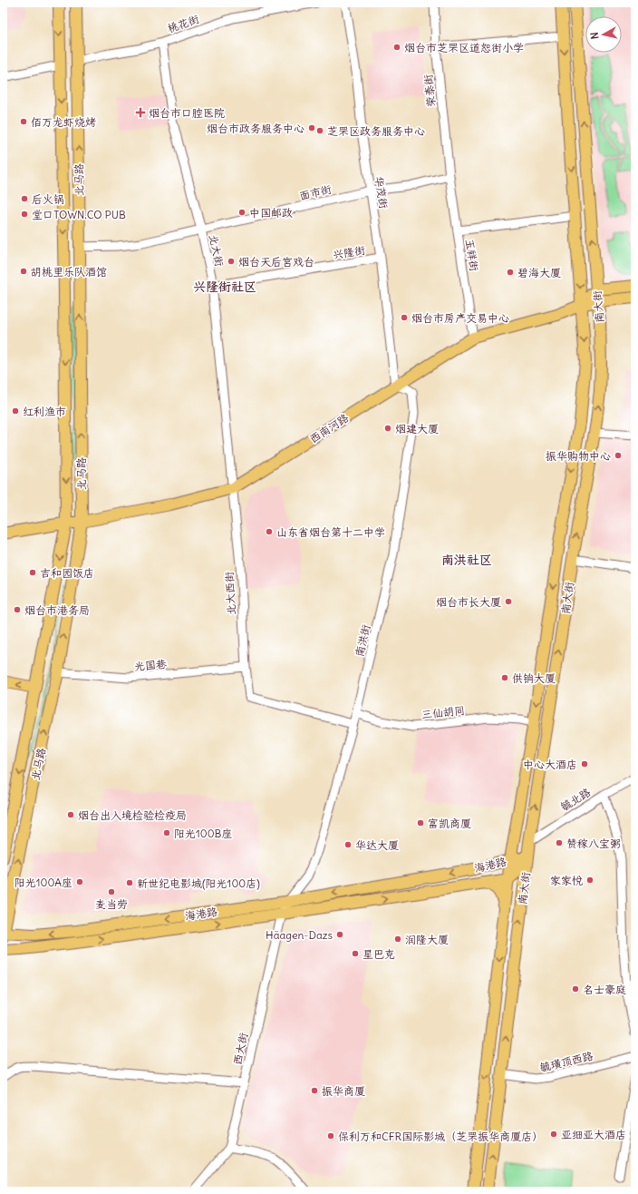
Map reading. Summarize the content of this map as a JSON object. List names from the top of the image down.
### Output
{
  "streets": {
    "main road": [
      "北马路",
      "南大街",
      "西南河路",
      "海港路"
    ],
    "street": [
      "桃花街",
      "荣泰街",
      "面市街",
      "华茂街",
      "北大街",
      "兴隆街",
      "玉祥街",
      "北大西街",
      "南洪街",
      "光国巷",
      "三仙胡同",
      "毓北路",
      "西大街",
      "毓璜顶西路"
    ]
  },
  "crossings": [
    ["桃花街", "北马路"],
    ["桃花街", "北大街"],
    ["荣泰街", "面市街"],
    ["荣泰街", "玉祥街"],
    ["北马路", "面市街"],
    ["北马路", "西南河路"],
    ["北马路", "光国巷"],
    ["北马路", "海港路"],
    ["面市街", "华茂街"],
    ["面市街", "北大街"],
    ["面市街", "玉祥街"],
    ["华茂街", "兴隆街"],
    ["华茂街", "西南河路"],
    ["华茂街", "南洪街"],
    ["北大街", "兴隆街"],
    ["北大街", "西南河路"],
    ["北大街", "北大西街"],
    ["玉祥街", "西南河路"],
    ["南大街", "西南河路"],
    ["南大街", "三仙胡同"],
    ["南大街", "毓北路"],
    ["南大街", "海港路"],
    ["南大街", "毓璜顶西路"],
    ["西南河路", "北大西街"],
    ["西南河路", "南洪街"],
    ["北大西街", "南洪街"],
    ["北大西街", "光国巷"],
    ["南洪街", "三仙胡同"],
    ["南洪街", "海港路"],
    ["南洪街", "西大街"],
    ["毓北路", "海港路"],
    ["海港路", "西大街"]
  ],
  "districts": ["兴隆街社区", "南洪社区"],
  "places": {
    "other": [
      "烟台市芝罘区道恕街小学",
      "佰万龙虾烧烤",
      "烟台市政务服务中心",
      "芝罘区政务服务中心",
      "后火锅",
      "中国邮政",
      "堂口TOWN.CO PUB",
      "烟台天后宫戏台",
      "胡桃里乐队酒馆",
      "碧海大厦",
      "烟台市房产交易中心",
      "红利渔市",
      "烟建大厦",
      "振华购物中心",
      "山东省烟台第十二中学",
      "吉和园饭店",
      "烟台市长大厦",
      "烟台市港务局",
      "供销大厦",
      "中心大酒店",
      "烟台出入境检验检疫局",
      "富凯商厦",
      "阳光100B座",
      "赞稼八宝粥",
      "华达大厦",
      "家家悦",
      "阳光100A座",
      "新世纪电影城(阳光100店)",
      "麦当劳",
      "Häagen-Dazs",
      "润隆大厦",
      "星巴克",
      "名士豪庭",
      "振华商厦",
      "亚细亚大酒店",
      "保利万和CFR国际影城（芝罘振华商厦店）"
    ],
    "health": ["烟台市口腔医院"]
  },
  "north": "left"
}
